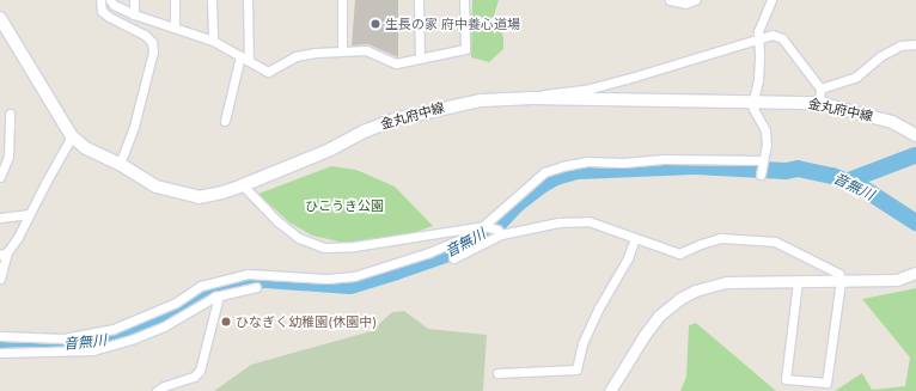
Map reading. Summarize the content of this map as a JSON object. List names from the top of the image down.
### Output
{
  "streets": {
    "main road": ["金丸府中線"]
  },
  "water": ["音無川"],
  "parks": ["ひこうき公園"],
  "places": ["生長の家 府中養心道場", "ひなぎく幼稚園(休園中)"]
}
